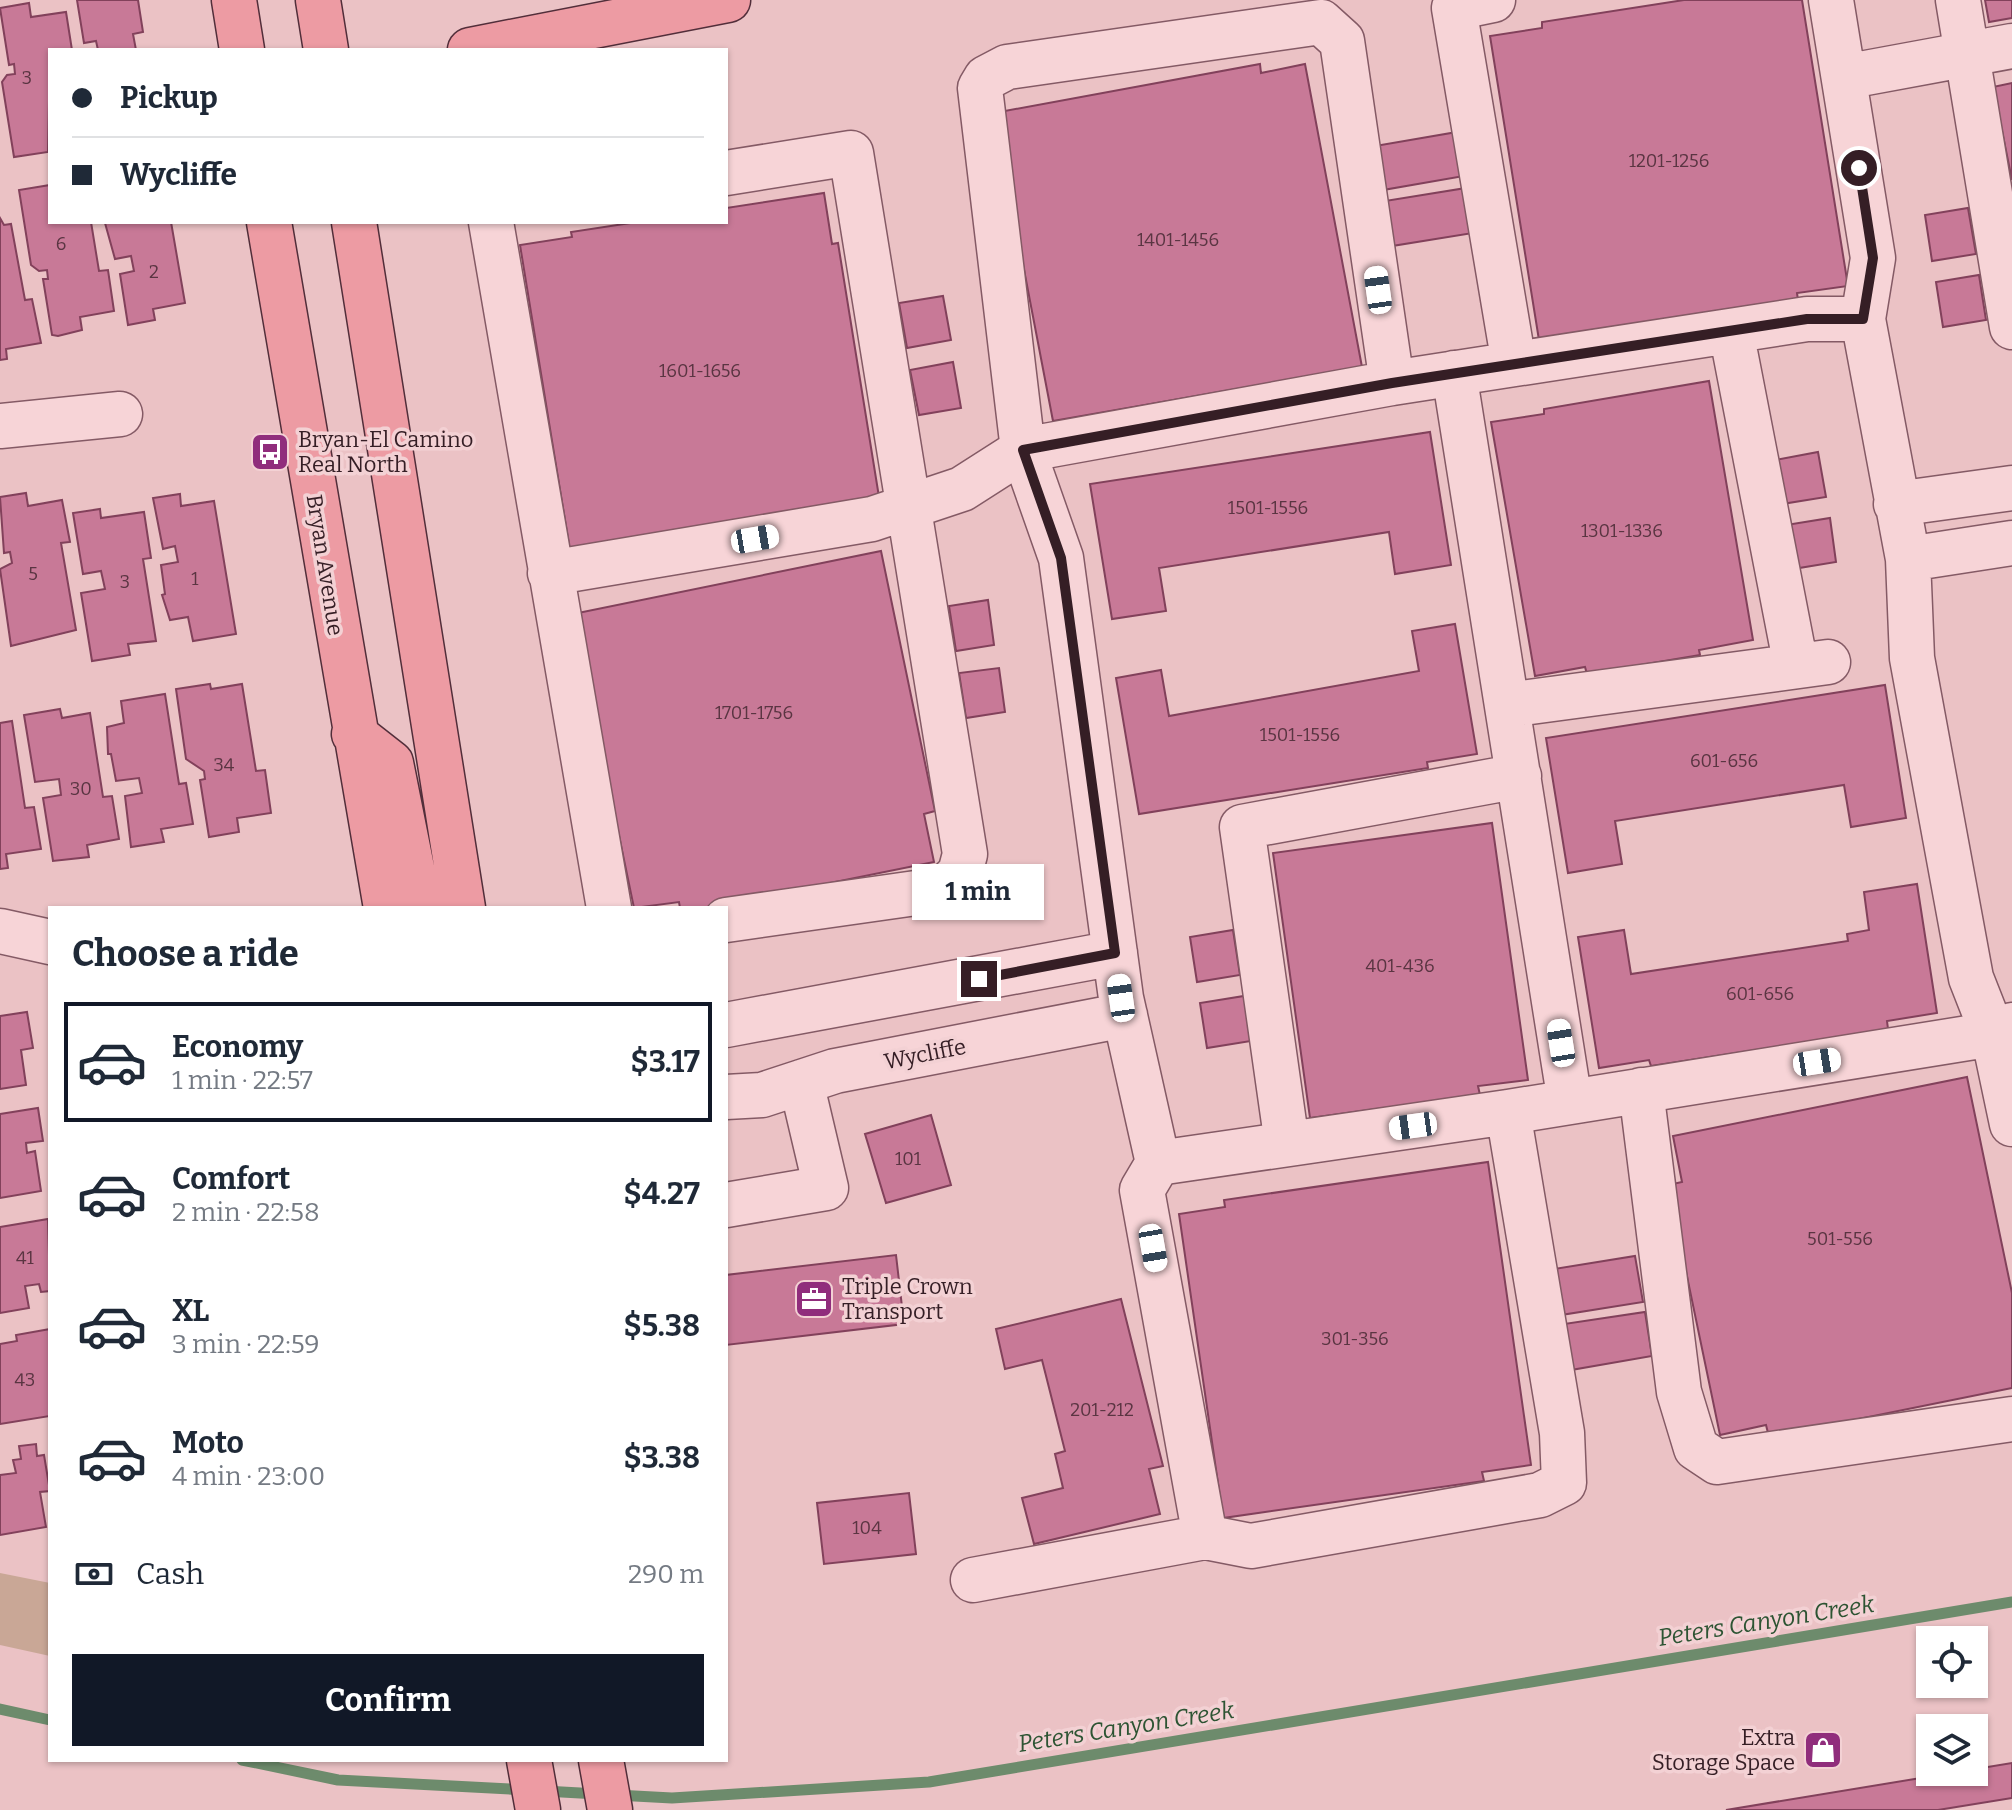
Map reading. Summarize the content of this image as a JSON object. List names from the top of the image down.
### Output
{
  "streets": {
    "main road": ["Bryan Avenue"],
    "street": ["Wycliffe"]
  },
  "water": ["Peters Canyon Creek"],
  "places": {
    "bus stop": ["Bryan-El Camino Real North"],
    "office": ["Triple Crown Transport"],
    "shop": ["Extra Storage Space"]
  },
  "house_numbers": [
    "3",
    "1201-1256",
    "1401-1456",
    "6",
    "2",
    "1601-1656",
    "1501-1556",
    "1301-1336",
    "5",
    "1",
    "3",
    "1701-1756",
    "1501-1556",
    "601-656",
    "34",
    "30",
    "401-436",
    "601-656",
    "101",
    "501-556",
    "41",
    "301-356",
    "43",
    "201-212",
    "104"
  ],
  "page": {
    "banner": ["Pickup", "Wycliffe"],
    "bubble": "1 min",
    "heading": "Choose a ride",
    "list": [
      {
        "name": "Economy",
        "note": "1 min · 22:57",
        "value": "$3.17"
      },
      {
        "name": "Comfort",
        "note": "2 min · 22:58",
        "value": "$4.27"
      },
      {
        "name": "XL",
        "note": "3 min · 22:59",
        "value": "$5.38"
      },
      {
        "name": "Moto",
        "note": "4 min · 23:00",
        "value": "$3.38"
      }
    ],
    "pay": ["Cash", "290 m"],
    "buttons": "Confirm"
  }
}
